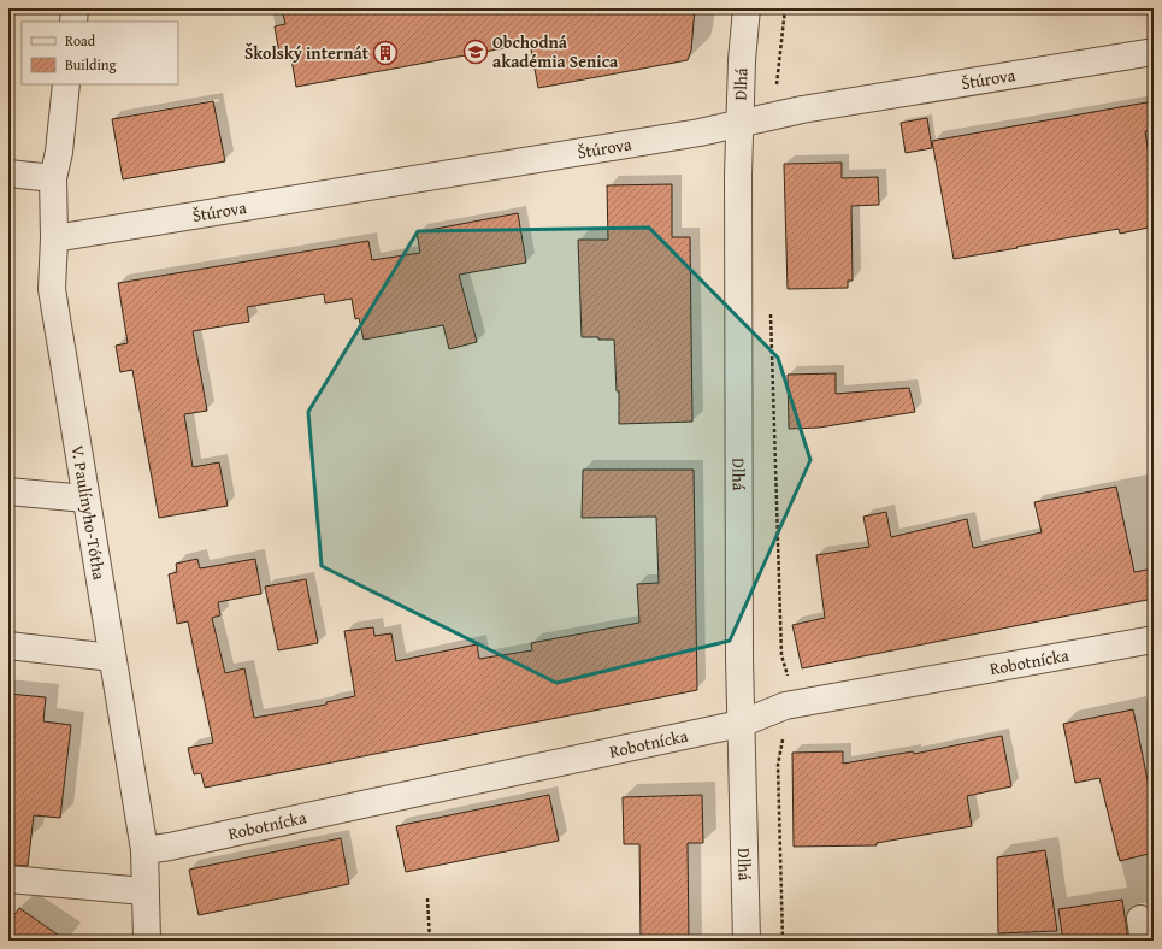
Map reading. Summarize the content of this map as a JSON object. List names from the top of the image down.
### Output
{
  "streets": {
    "street": [
      "Štúrova",
      "Dlhá",
      "V. Paulínyho-Tótha",
      "Robotnícka"
    ]
  },
  "crossings": [
    ["Štúrova", "Dlhá"],
    ["Štúrova", "V. Paulínyho-Tótha"],
    ["Dlhá", "Robotnícka"],
    ["V. Paulínyho-Tótha", "Robotnícka"]
  ],
  "places": {
    "school or university": ["Obchodná akadémia Senica"],
    "building": ["Školský internát"]
  },
  "legend": ["Road", "Building"]
}
